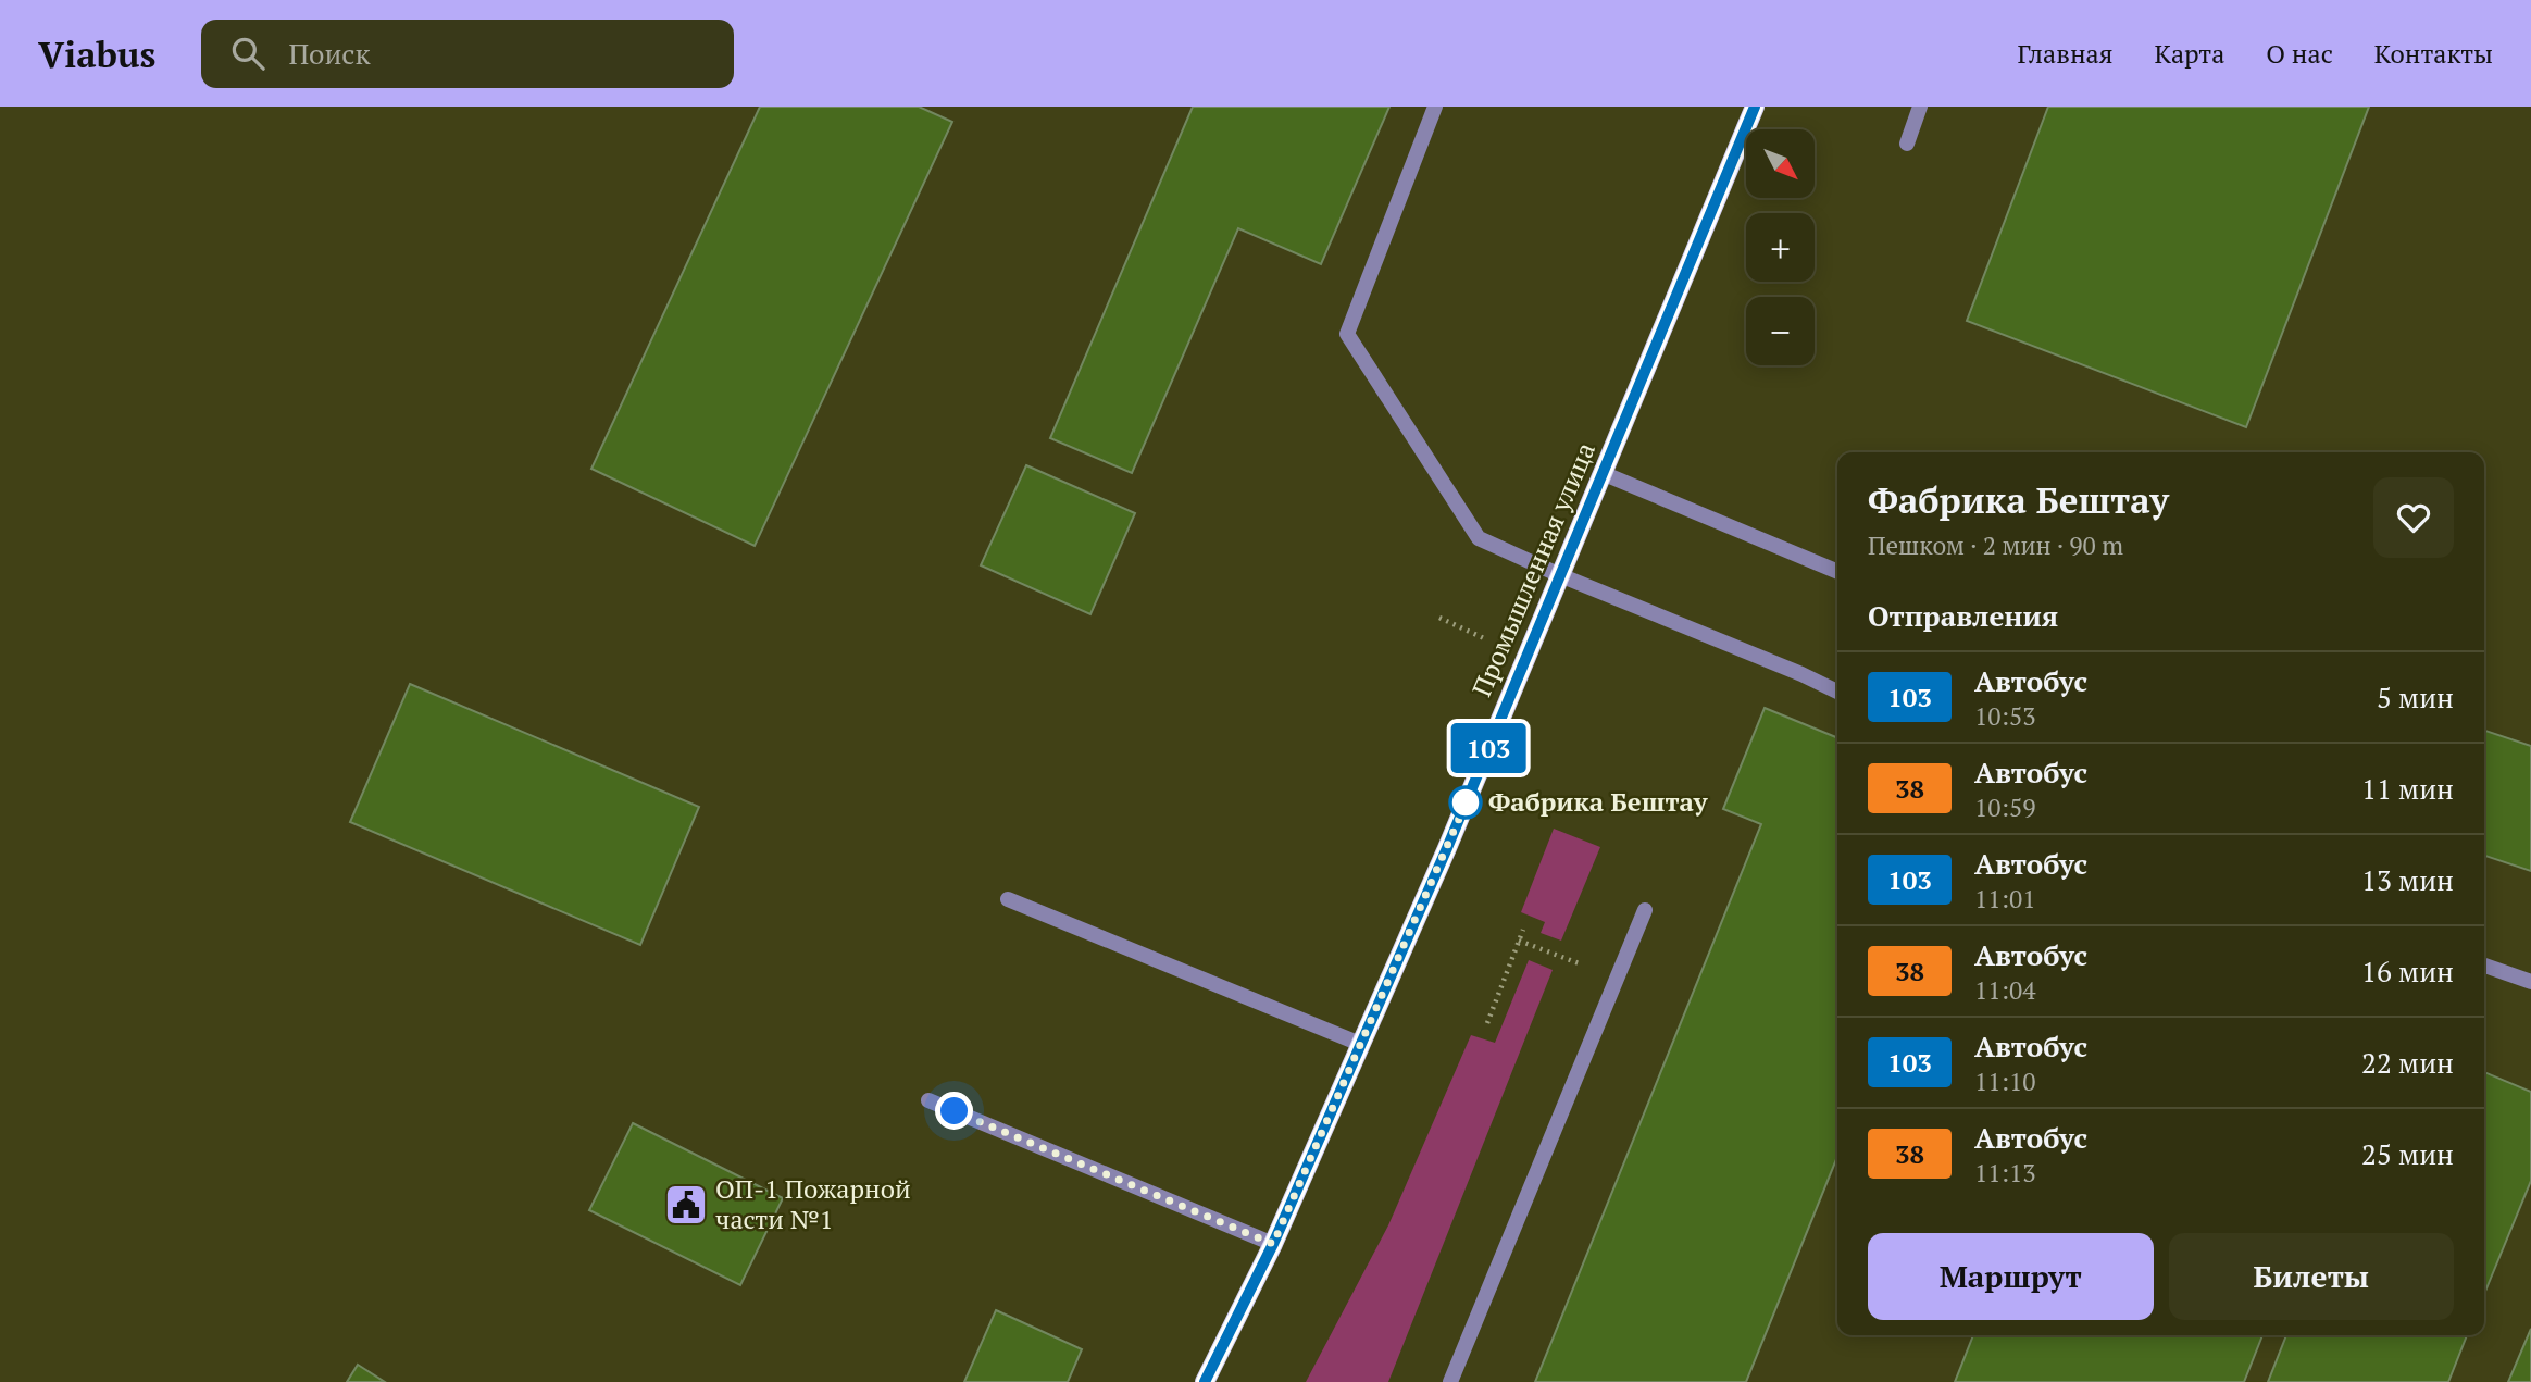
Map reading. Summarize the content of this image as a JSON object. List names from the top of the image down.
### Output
{
  "streets": {
    "main road": ["Промышленная улица"]
  },
  "places": {
    "other": ["Фабрика Бештау"],
    "public building": ["ОП-1 Пожарной части №1"]
  },
  "lines": ["bus line 103"],
  "north": "bottom right",
  "page": {
    "header": "Viabus",
    "search": "Поиск",
    "nav": [
      "Главная",
      "Карта",
      "О нас",
      "Контакты"
    ],
    "on_map": "103",
    "map_buttons": ["+", "−"],
    "heading": [
      ["Фабрика Бештау", "Пешком · 2 мин · 90 m"],
      "Отправления"
    ],
    "list": [
      {
        "mark": "103",
        "name": "Автобус",
        "note": "10:53",
        "value": "5 мин"
      },
      {
        "mark": "38",
        "name": "Автобус",
        "note": "10:59",
        "value": "11 мин"
      },
      {
        "mark": "103",
        "name": "Автобус",
        "note": "11:01",
        "value": "13 мин"
      },
      {
        "mark": "38",
        "name": "Автобус",
        "note": "11:04",
        "value": "16 мин"
      },
      {
        "mark": "103",
        "name": "Автобус",
        "note": "11:10",
        "value": "22 мин"
      },
      {
        "mark": "38",
        "name": "Автобус",
        "note": "11:13",
        "value": "25 мин"
      }
    ],
    "buttons": ["Маршрут", "Билеты"]
  }
}
